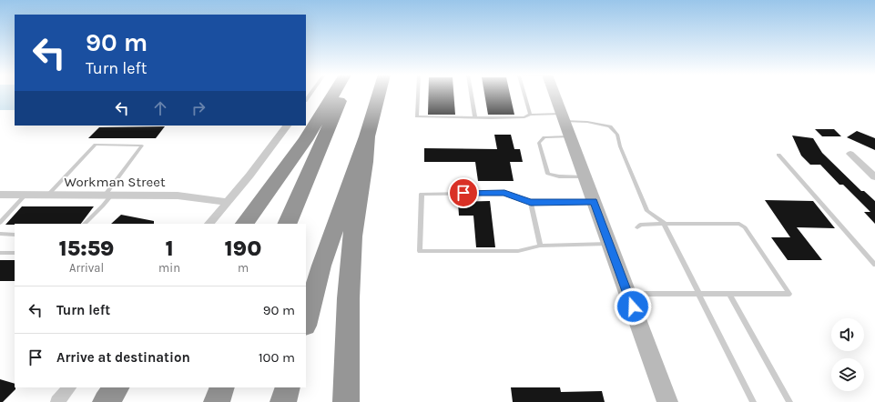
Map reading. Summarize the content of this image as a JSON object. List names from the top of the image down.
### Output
{
  "streets": {
    "street": ["Workman Street"]
  },
  "page": {
    "turn": ["90 m", "Turn left"],
    "eta": [
      "15:59",
      "Arrival",
      "1",
      "min",
      "190",
      "m"
    ],
    "list": [
      {
        "name": "Turn left",
        "value": "90 m"
      },
      {
        "name": "Arrive at destination",
        "value": "100 m"
      }
    ]
  }
}
